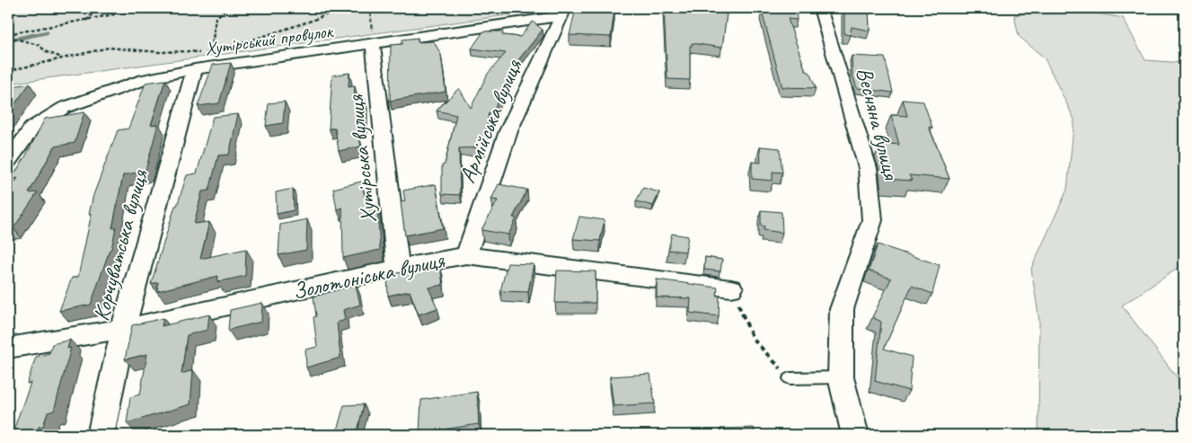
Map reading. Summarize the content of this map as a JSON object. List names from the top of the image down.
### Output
{
  "streets": {
    "street": [
      "Хутірський провулок",
      "Армійська вулиця",
      "Весняна вулиця",
      "Хутірська вулиця",
      "Корчуватська вулиця",
      "Золотоніська вулиця"
    ]
  },
  "crossings": [
    ["Хутірський провулок", "Армійська вулиця"],
    ["Хутірський провулок", "Хутірська вулиця"],
    ["Хутірський провулок", "Корчуватська вулиця"],
    ["Армійська вулиця", "Золотоніська вулиця"],
    ["Хутірська вулиця", "Золотоніська вулиця"],
    ["Корчуватська вулиця", "Золотоніська вулиця"]
  ]
}
